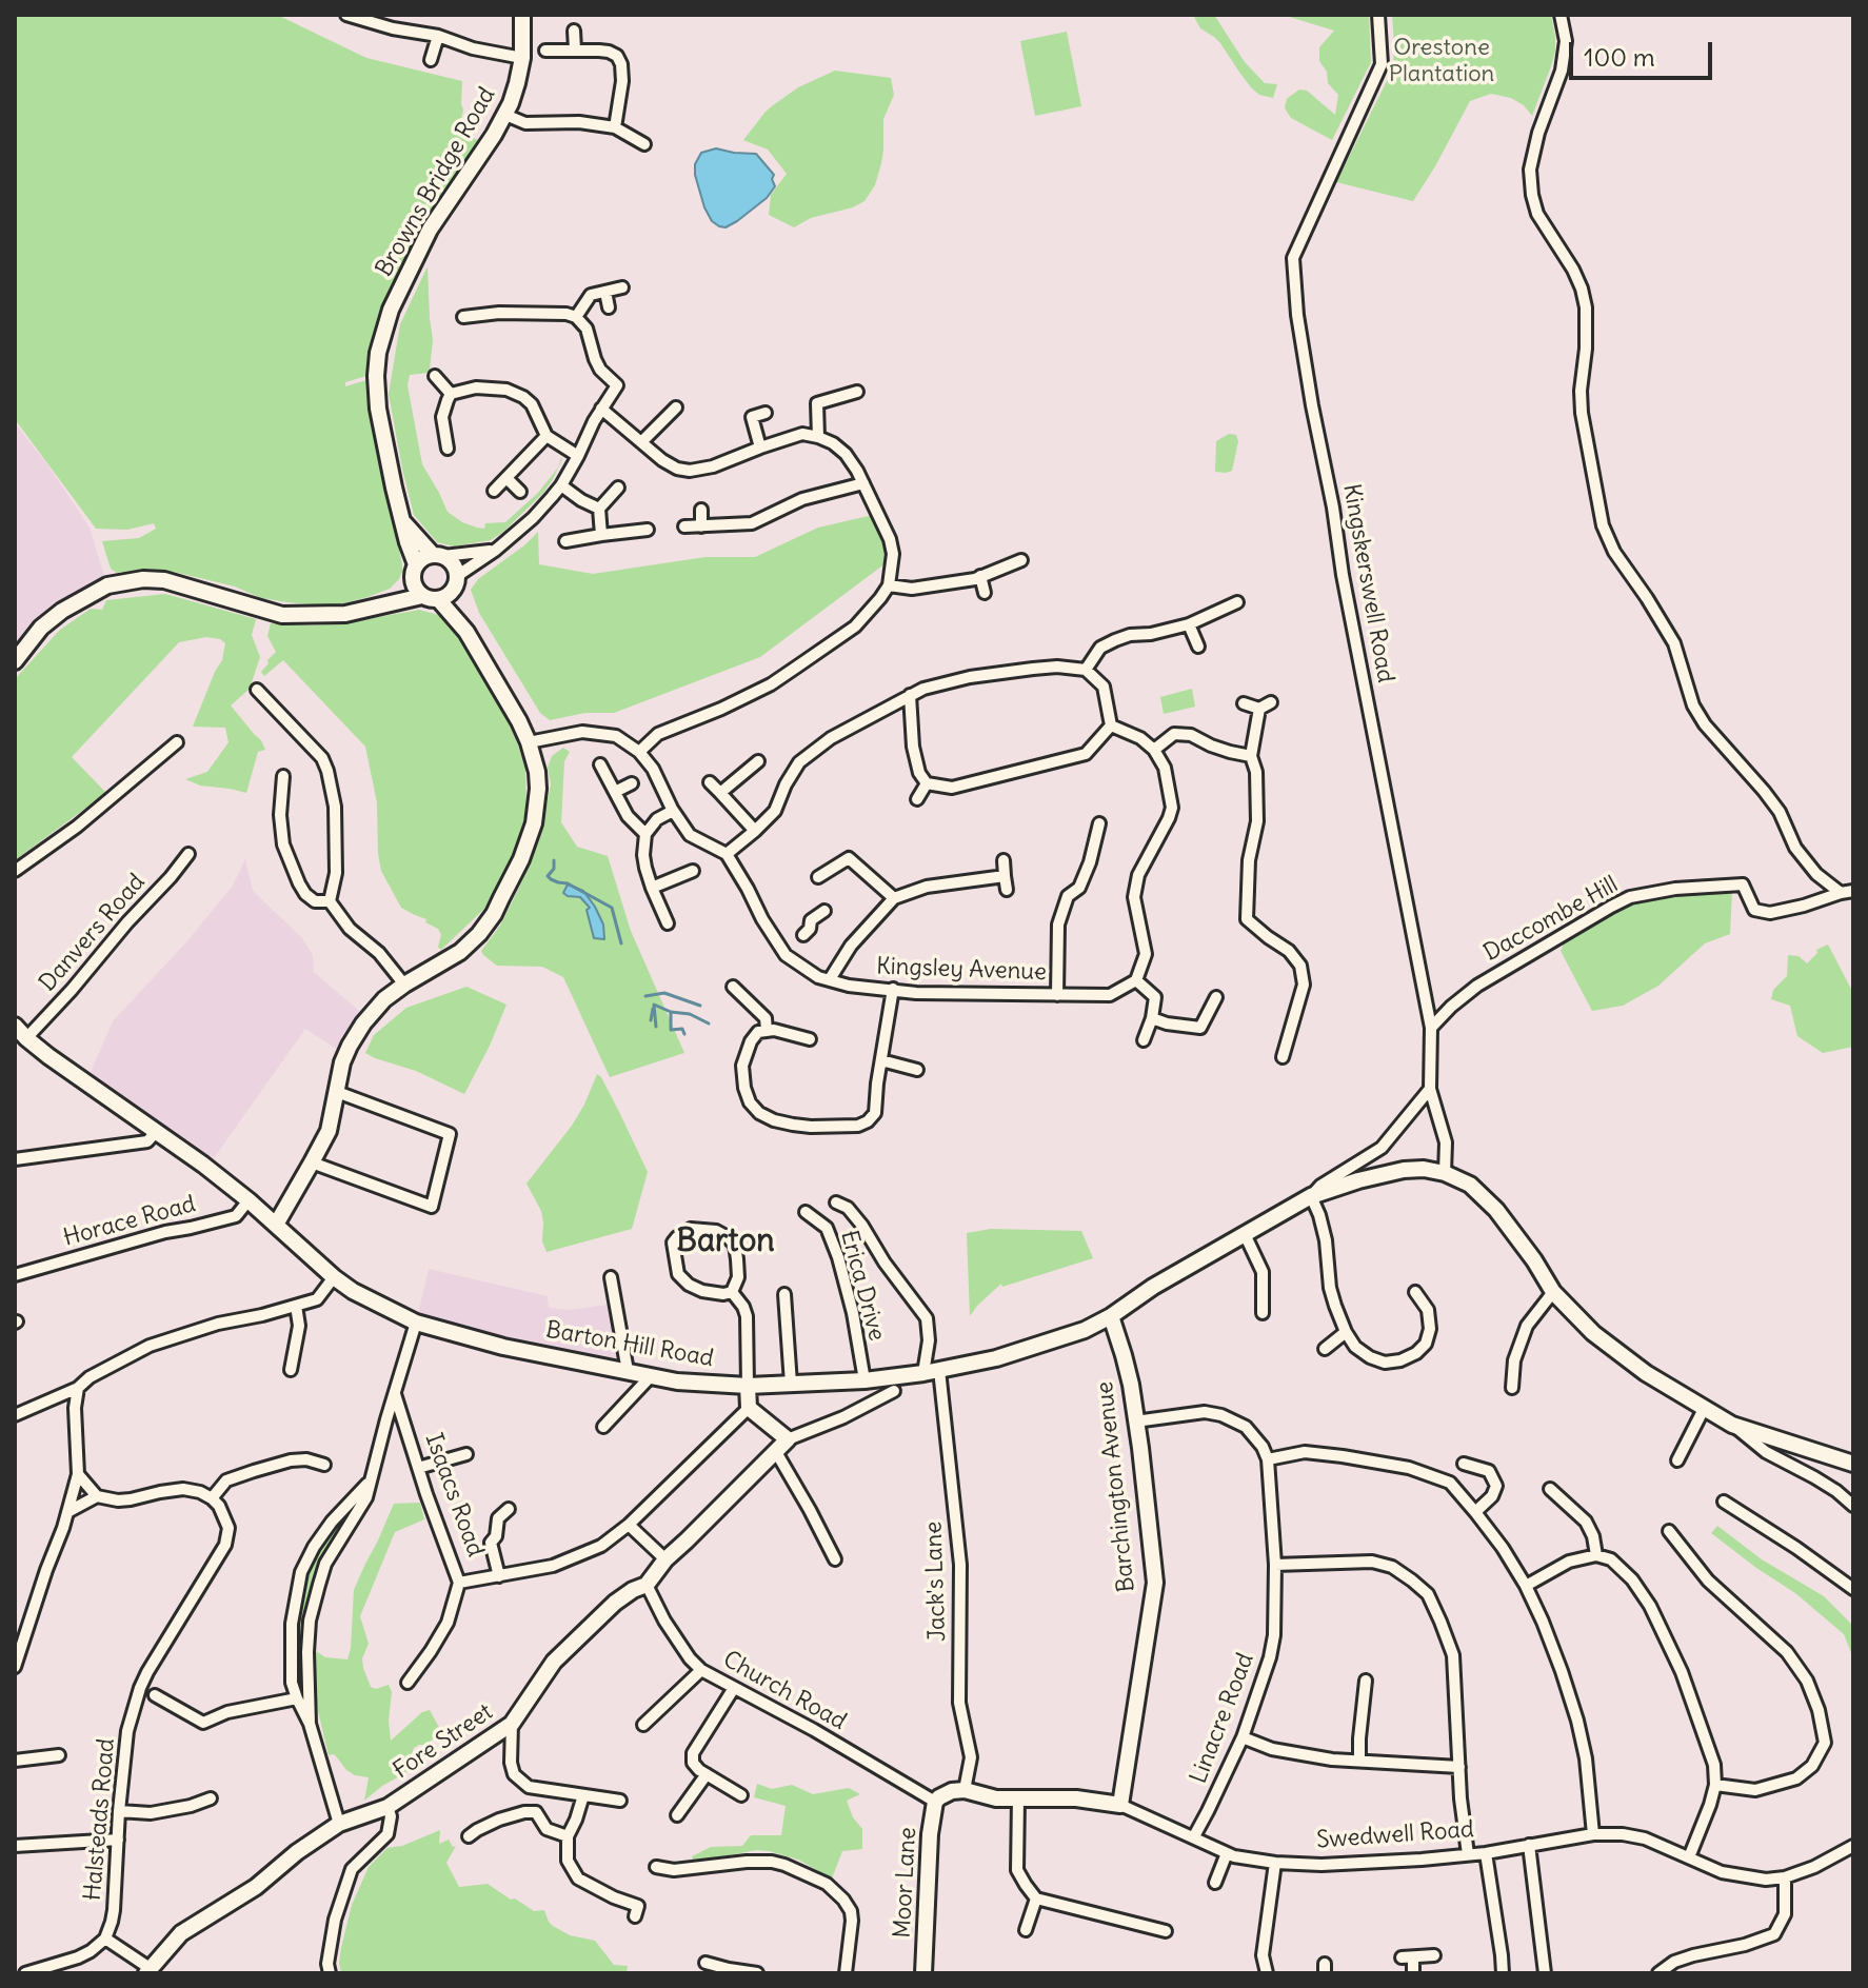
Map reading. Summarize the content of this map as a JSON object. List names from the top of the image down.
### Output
{
  "streets": {
    "street": [
      "Browns Bridge Road",
      "Kingskerswell Road",
      "Daccombe Hill",
      "Danvers Road",
      "Kingsley Avenue",
      "Horace Road",
      "Erica Drive",
      "Barton Hill Road",
      "Barchington Avenue",
      "Isaacs Road",
      "Jack's Lane",
      "Church Road",
      "Linacre Road",
      "Fore Street",
      "Halsteads Road",
      "Swedwell Road",
      "Moor Lane"
    ]
  },
  "crossings": [
    ["Kingskerswell Road", "Daccombe Hill"],
    ["Kingskerswell Road", "Barton Hill Road"],
    ["Danvers Road", "Barton Hill Road"],
    ["Horace Road", "Barton Hill Road"],
    ["Erica Drive", "Barton Hill Road"],
    ["Barton Hill Road", "Barchington Avenue"],
    ["Barton Hill Road", "Jack's Lane"],
    ["Barchington Avenue", "Swedwell Road"],
    ["Jack's Lane", "Swedwell Road"],
    ["Church Road", "Fore Street"],
    ["Church Road", "Swedwell Road"],
    ["Church Road", "Moor Lane"],
    ["Linacre Road", "Swedwell Road"],
    ["Swedwell Road", "Moor Lane"]
  ],
  "districts": ["Barton"],
  "parks": ["Orestone Plantation"],
  "scale_bar": "100 m"
}
